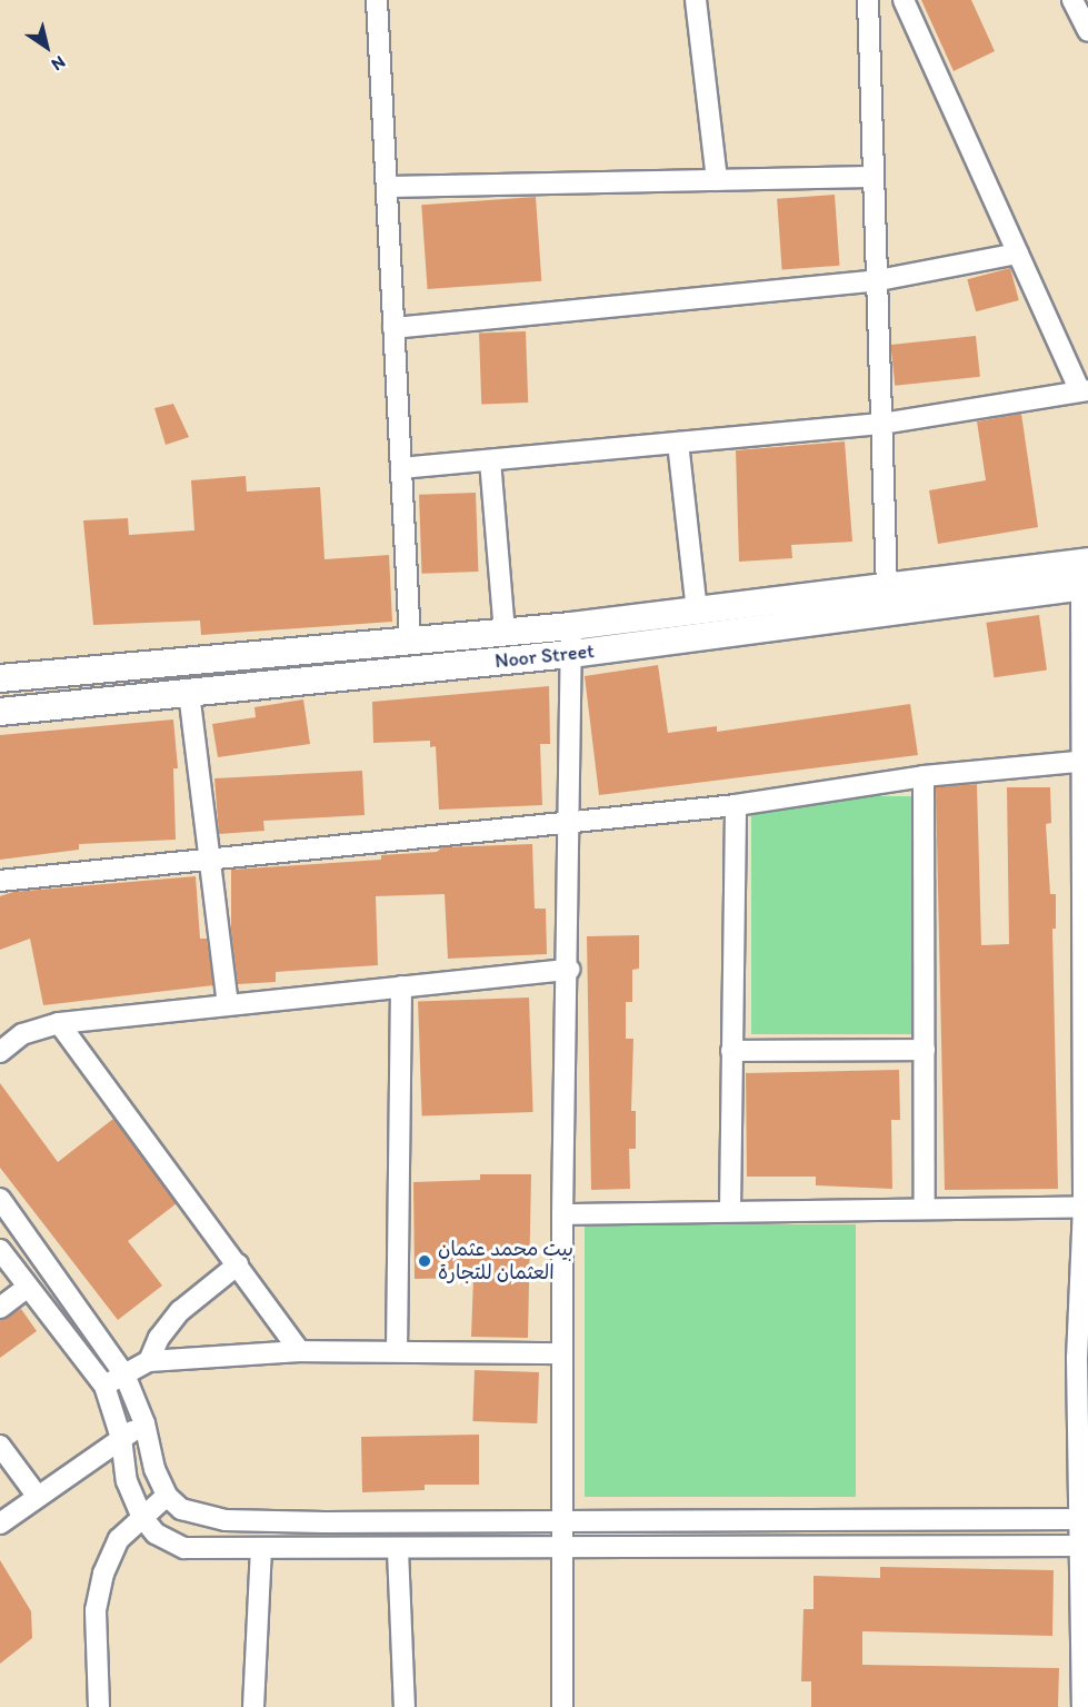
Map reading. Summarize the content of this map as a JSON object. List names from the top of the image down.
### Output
{
  "streets": {
    "main road": ["Noor Street"]
  },
  "places": ["بيت محمد عثمان العثمان للتجارة"],
  "north": "bottom right"
}
